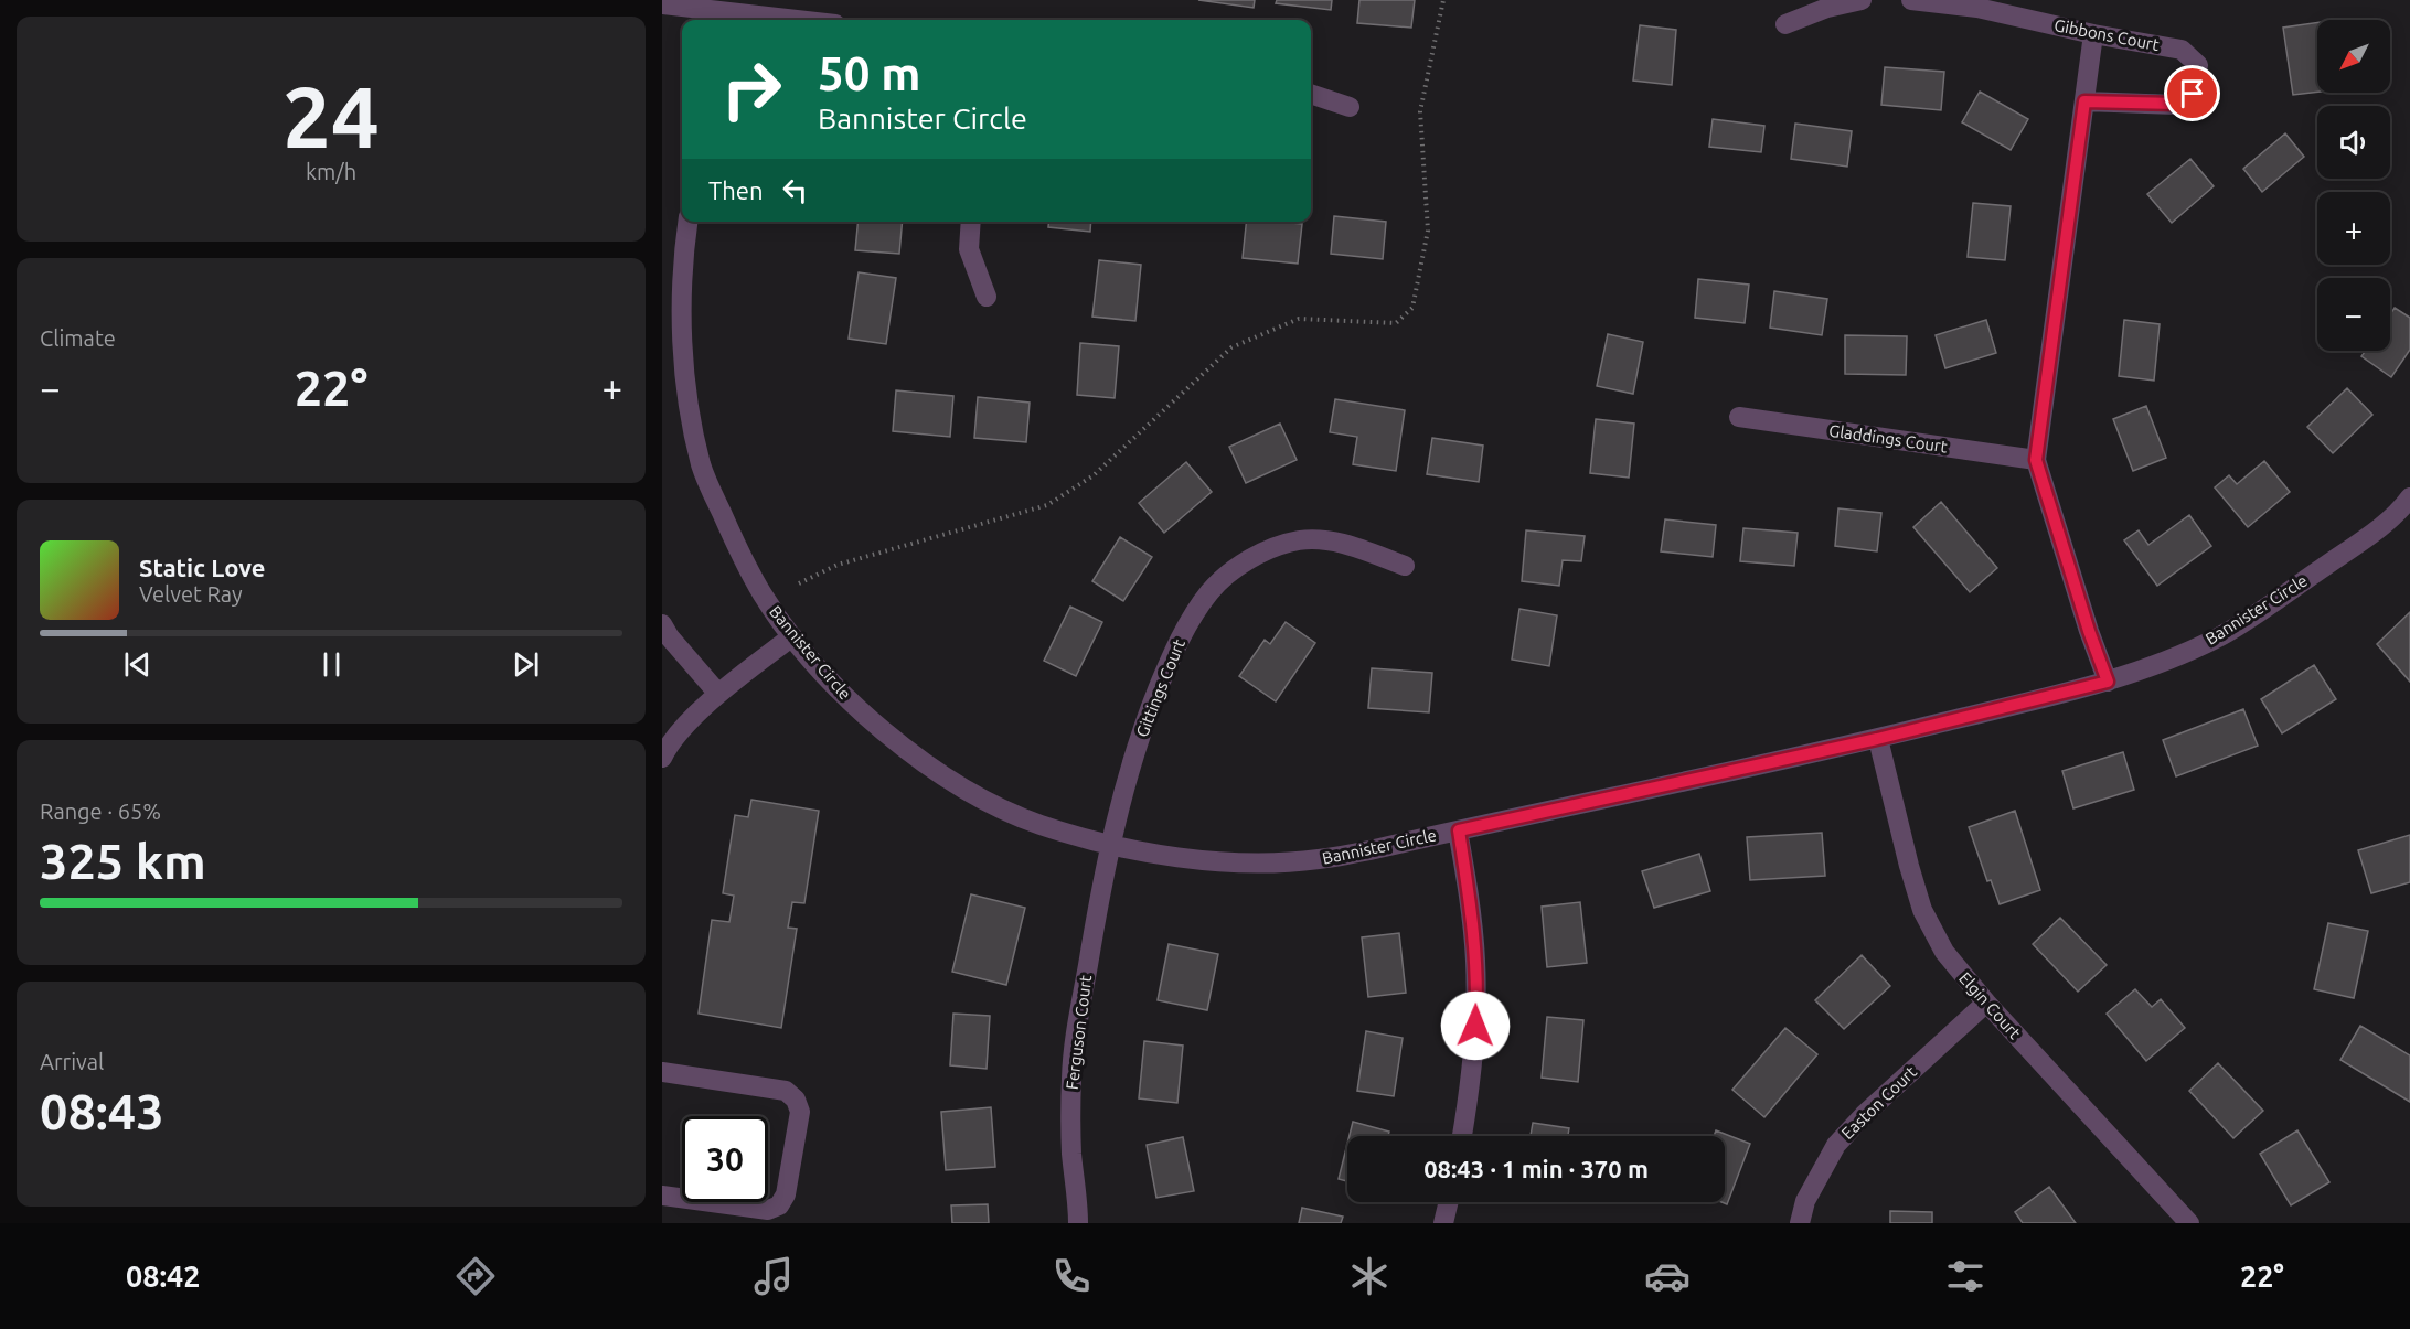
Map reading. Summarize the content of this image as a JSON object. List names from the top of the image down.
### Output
{
  "streets": {
    "street": [
      "Gibbons Court",
      "Gladdings Court",
      "Bannister Circle",
      "Gittings Court",
      "Elgin Court",
      "Ferguson Court",
      "Easton Court"
    ]
  },
  "crossings": [
    ["Bannister Circle", "Gittings Court"],
    ["Bannister Circle", "Elgin Court"],
    ["Bannister Circle", "Ferguson Court"],
    ["Gittings Court", "Ferguson Court"],
    ["Elgin Court", "Easton Court"]
  ],
  "north": "bottom left",
  "page": {
    "tile": [
      ["24", "km/h"],
      "Climate",
      ["Range · 65%", "325 km"],
      ["Arrival", "08:43"]
    ],
    "map_buttons": ["+", "−"],
    "turn": ["50 m", "Bannister Circle"],
    "then": "Then",
    "heat": ["−", "22°", "+"],
    "song": ["Static Love", "Velvet Ray"],
    "limit": "30",
    "trip": "08:43 · 1 min · 370 m",
    "tabs": ["08:42", "22°"]
  }
}
